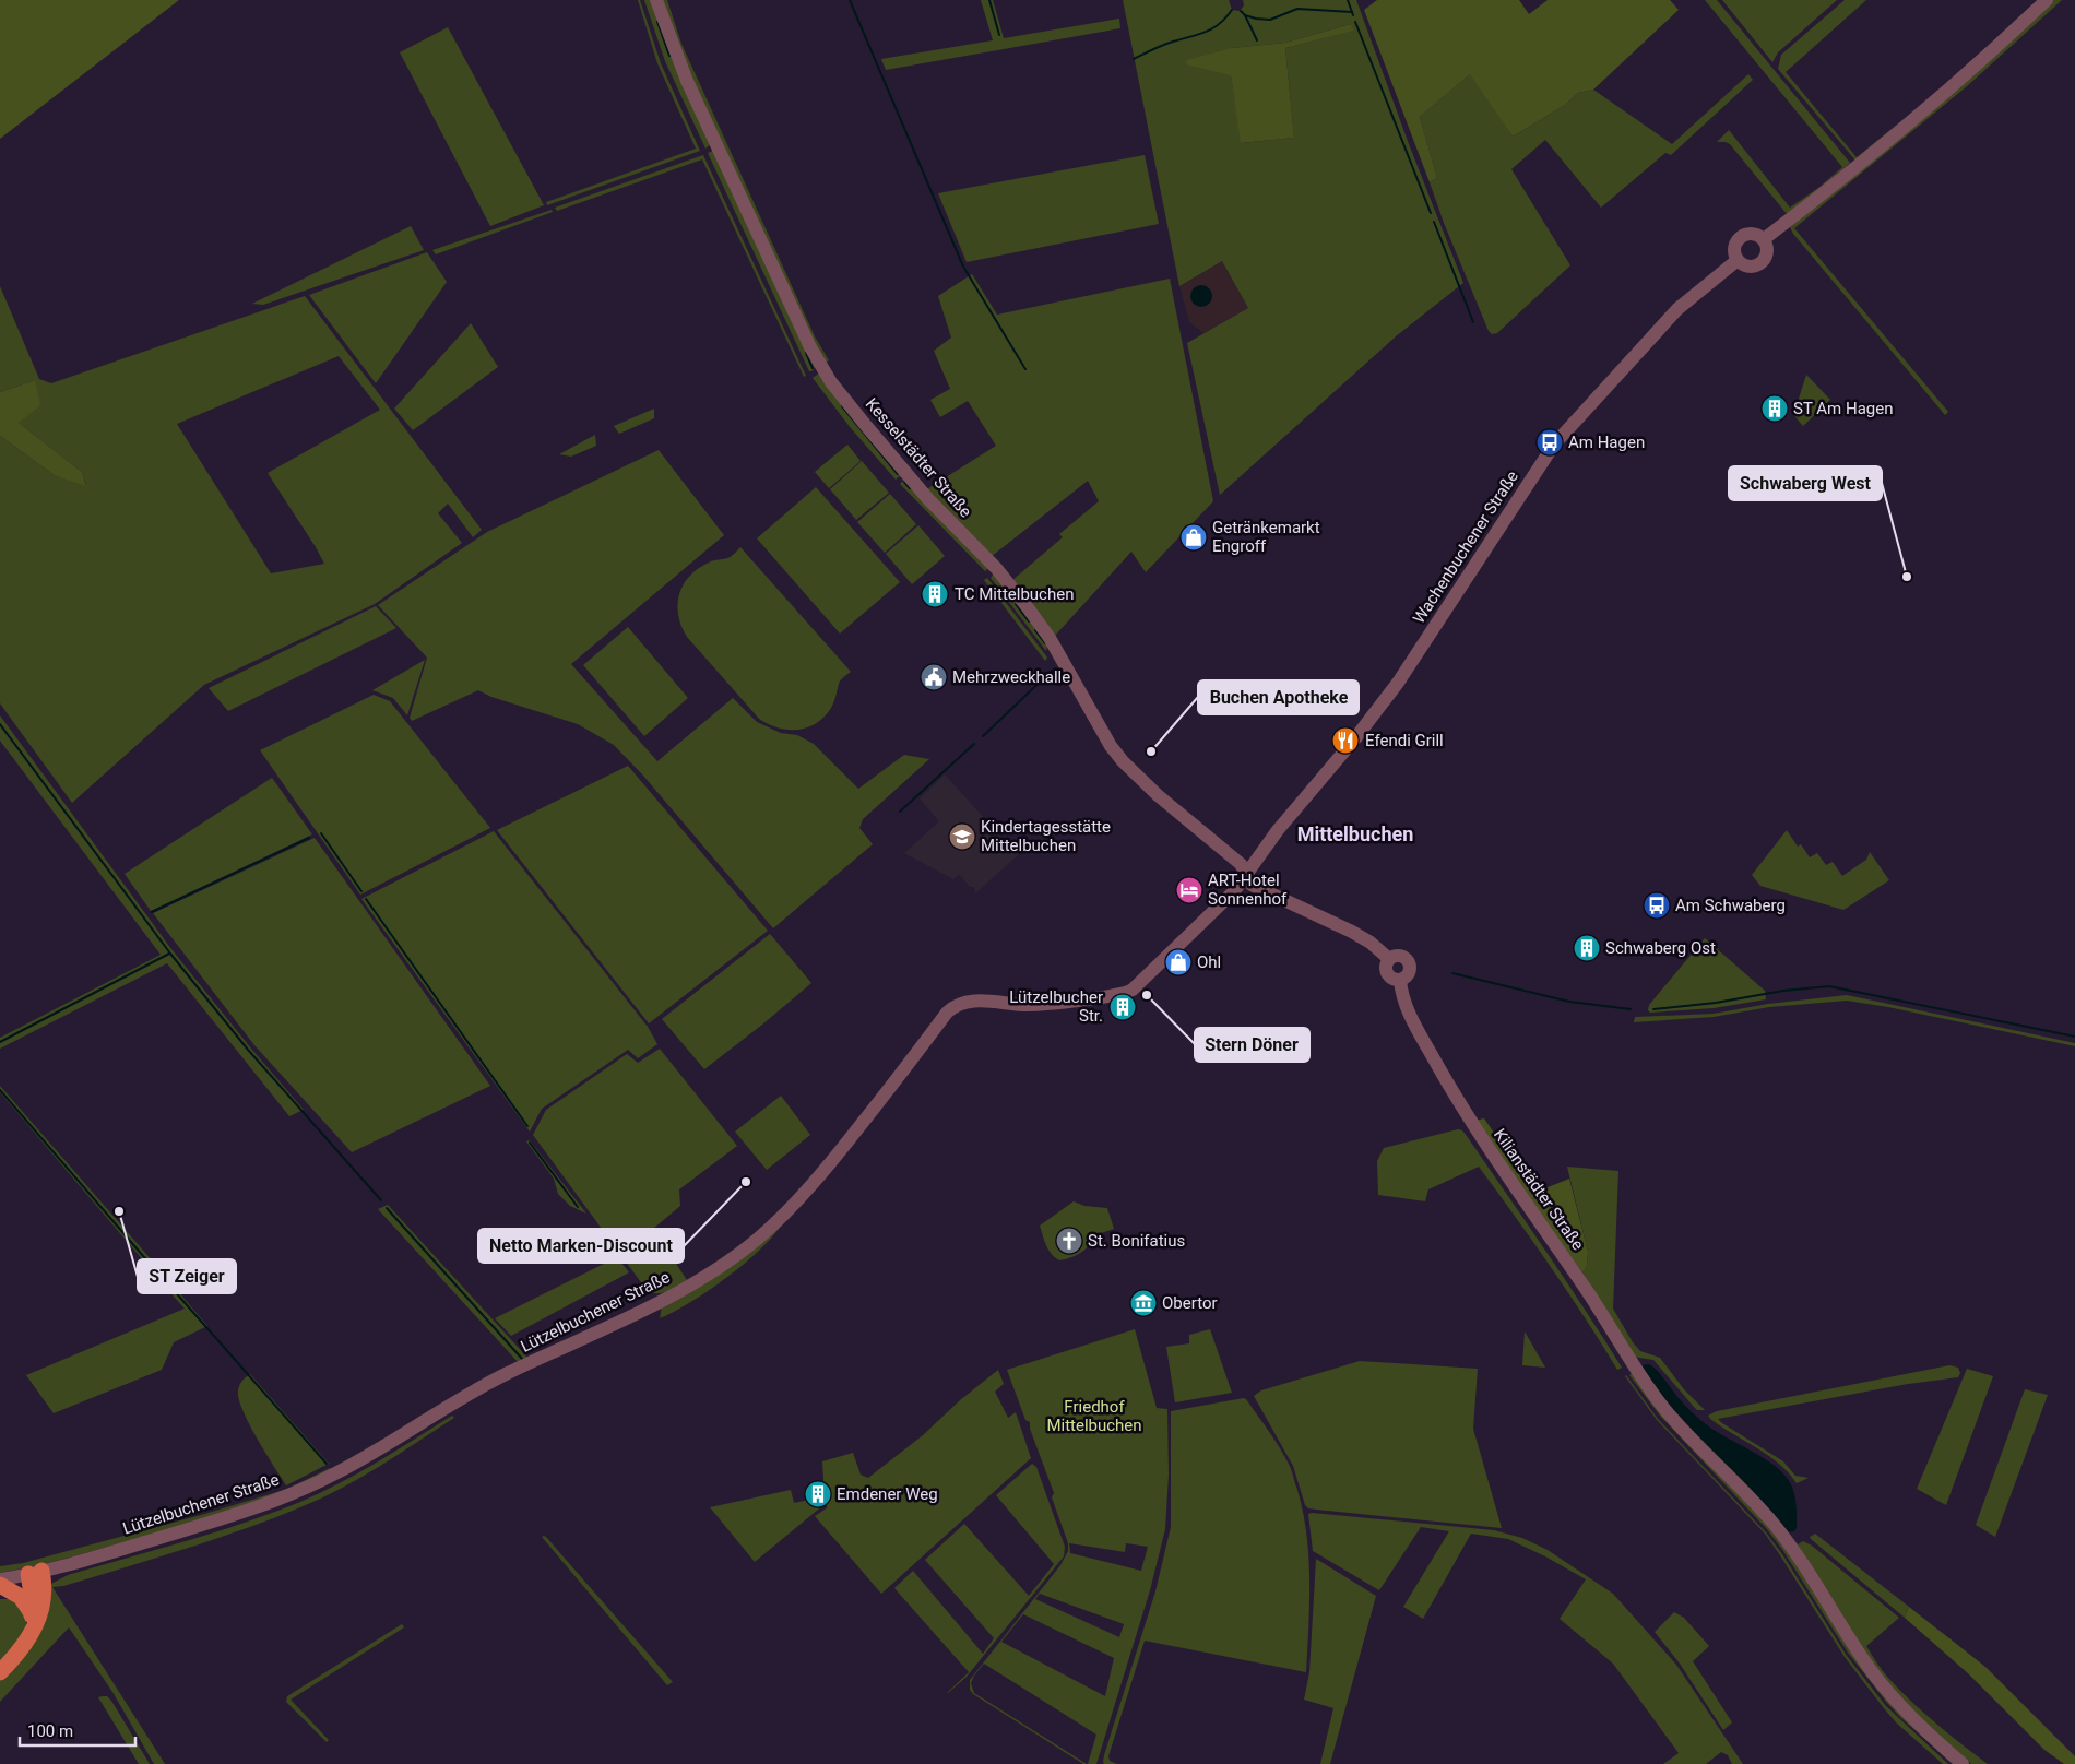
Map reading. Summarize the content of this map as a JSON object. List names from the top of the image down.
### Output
{
  "streets": {
    "main road": [
      "Kesselstädter Straße",
      "Wachenbuchener Straße",
      "Kilianstädter Straße",
      "Lützelbuchener Straße"
    ]
  },
  "crossings": [
    ["Kesselstädter Straße", "Wachenbuchener Straße"],
    ["Kesselstädter Straße", "Kilianstädter Straße"],
    ["Wachenbuchener Straße", "Kilianstädter Straße"],
    ["Wachenbuchener Straße", "Lützelbuchener Straße"]
  ],
  "districts": ["Mittelbuchen"],
  "parks": ["Friedhof Mittelbuchen"],
  "places": {
    "building": [
      "ST Am Hagen",
      "TC Mittelbuchen",
      "Schwaberg Ost",
      "Lützelbucher Str.",
      "Emdener Weg"
    ],
    "bus stop": ["Am Hagen", "Am Schwaberg"],
    "shop": ["Getränkemarkt Engroff", "Ohl"],
    "other": [
      "Schwaberg West",
      "Buchen Apotheke",
      "Stern Döner",
      "Netto Marken-Discount",
      "ST Zeiger"
    ],
    "public building": ["Mehrzweckhalle"],
    "restaurant": ["Efendi Grill"],
    "school or university": ["Kindertagesstätte Mittelbuchen"],
    "hotel": ["ART-Hotel Sonnenhof"],
    "church": ["St. Bonifatius"],
    "museum": ["Obertor"]
  },
  "scale_bar": "100 m"
}
